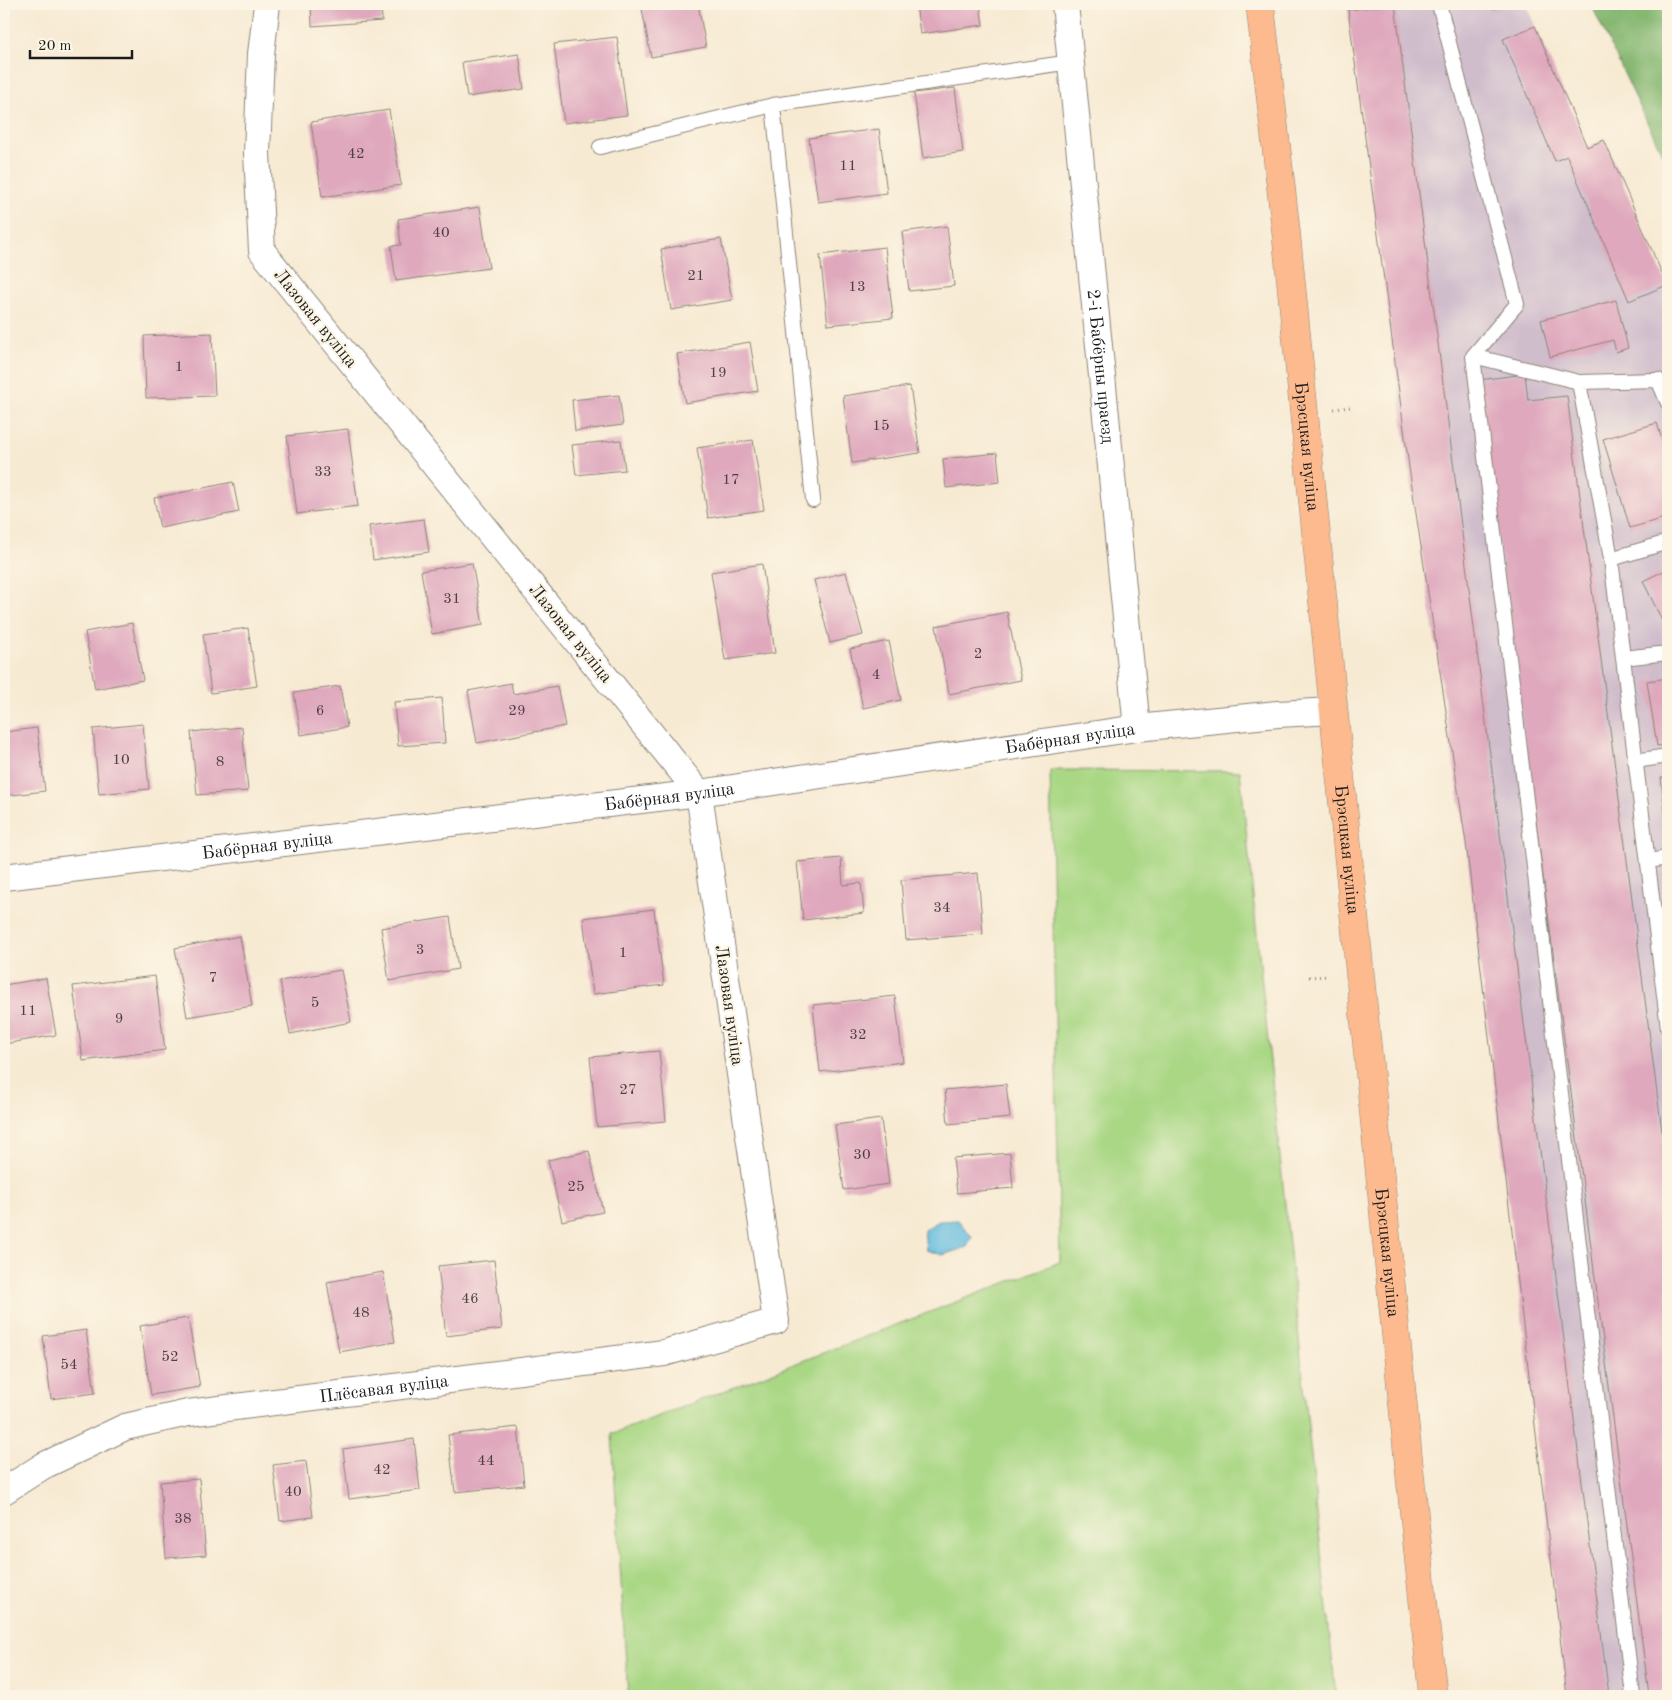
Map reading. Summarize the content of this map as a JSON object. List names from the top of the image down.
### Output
{
  "streets": {
    "main road": ["Брэсцкая вуліца"],
    "street": [
      "Лазовая вуліца",
      "2-і Бабёрны праезд",
      "Бабёрная вуліца",
      "Плёсавая вуліца"
    ]
  },
  "crossings": [
    ["Лазовая вуліца", "Бабёрная вуліца"],
    ["Лазовая вуліца", "Плёсавая вуліца"],
    ["2-і Бабёрны праезд", "Бабёрная вуліца"],
    ["Брэсцкая вуліца", "Бабёрная вуліца"]
  ],
  "house_numbers": [
    "42",
    "11",
    "40",
    "21",
    "13",
    "1",
    "19",
    "15",
    "33",
    "17",
    "31",
    "2",
    "4",
    "6",
    "29",
    "10",
    "8",
    "34",
    "3",
    "1",
    "7",
    "5",
    "11",
    "9",
    "32",
    "27",
    "30",
    "25",
    "46",
    "48",
    "52",
    "54",
    "44",
    "42",
    "40",
    "38"
  ],
  "scale_bar": "20 m"
}
